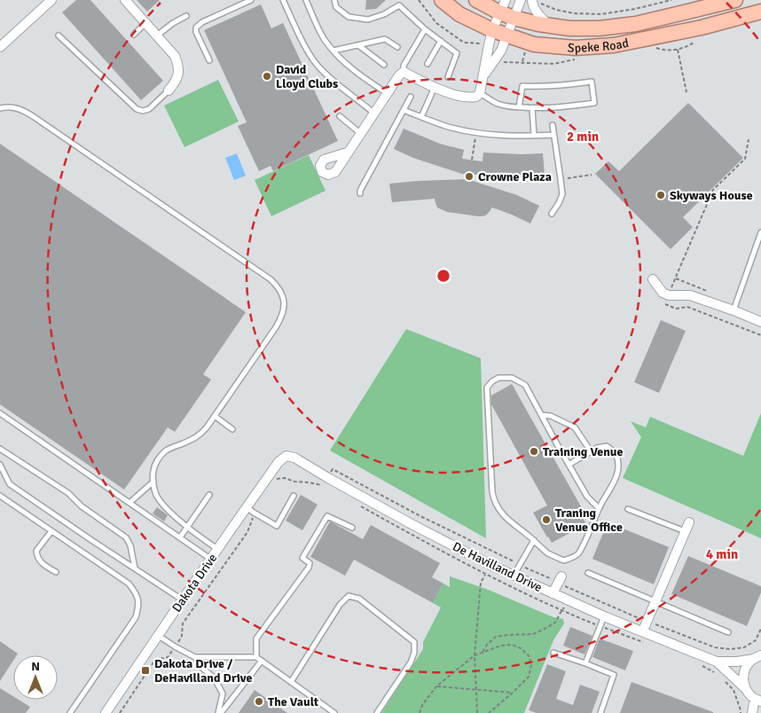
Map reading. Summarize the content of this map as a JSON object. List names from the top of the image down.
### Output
{
  "streets": {
    "highway": ["Speke Road"],
    "street": ["De Havilland Drive", "Dakota Drive"]
  },
  "crossings": [
    ["De Havilland Drive", "Dakota Drive"]
  ],
  "places": {
    "other": [
      "David Lloyd Clubs",
      "Crowne Plaza",
      "Skyways House",
      "Training Venue",
      "Traning Venue Office",
      "The Vault"
    ],
    "transit": ["Dakota Drive / DeHavilland Drive"]
  },
  "north": "top",
  "rings": ["2 min", "4 min"]
}
